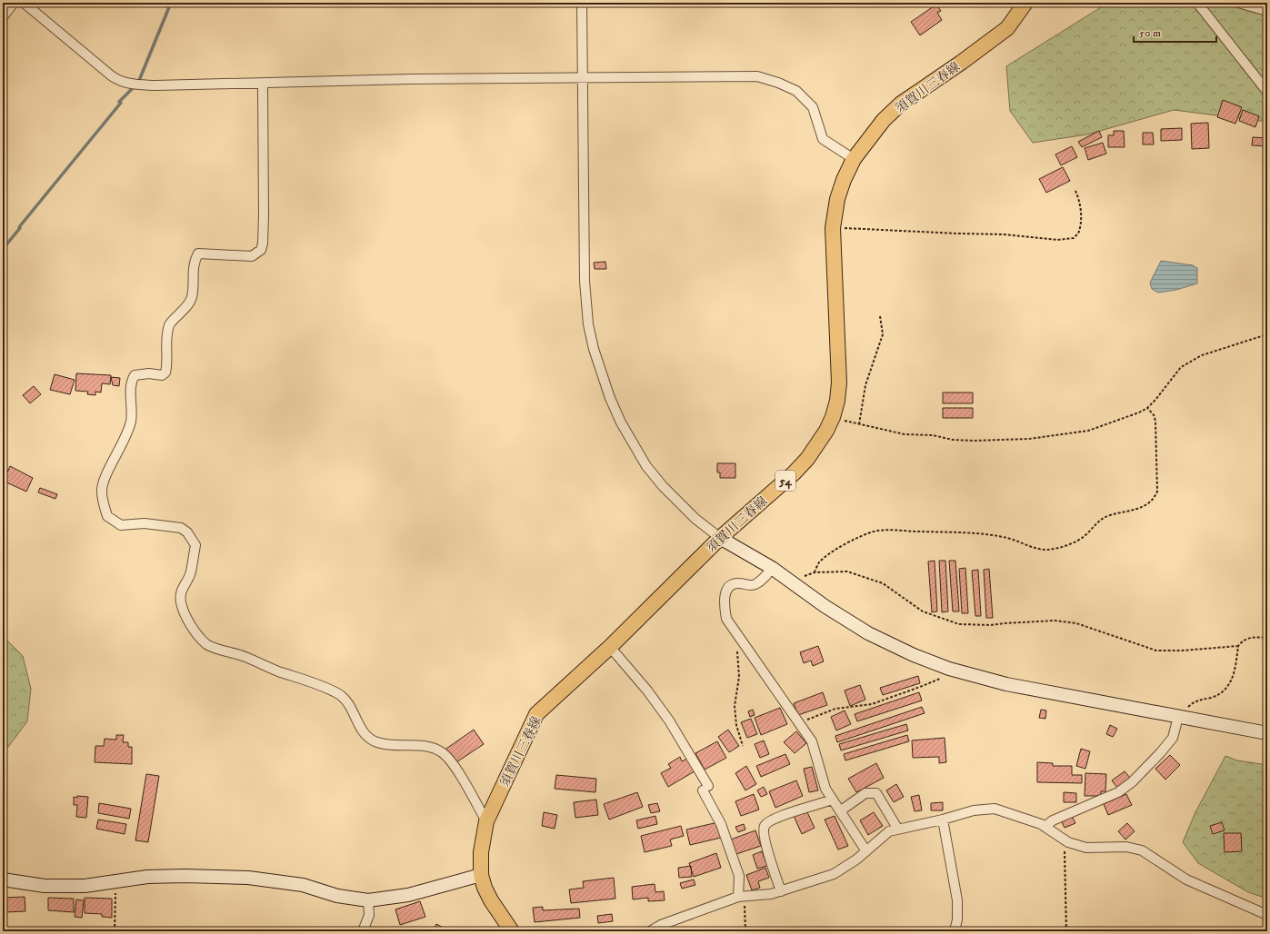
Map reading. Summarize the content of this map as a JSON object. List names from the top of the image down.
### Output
{
  "streets": {
    "main road": ["須賀川三春線", "54"]
  },
  "scale_bar": "50 m"
}
